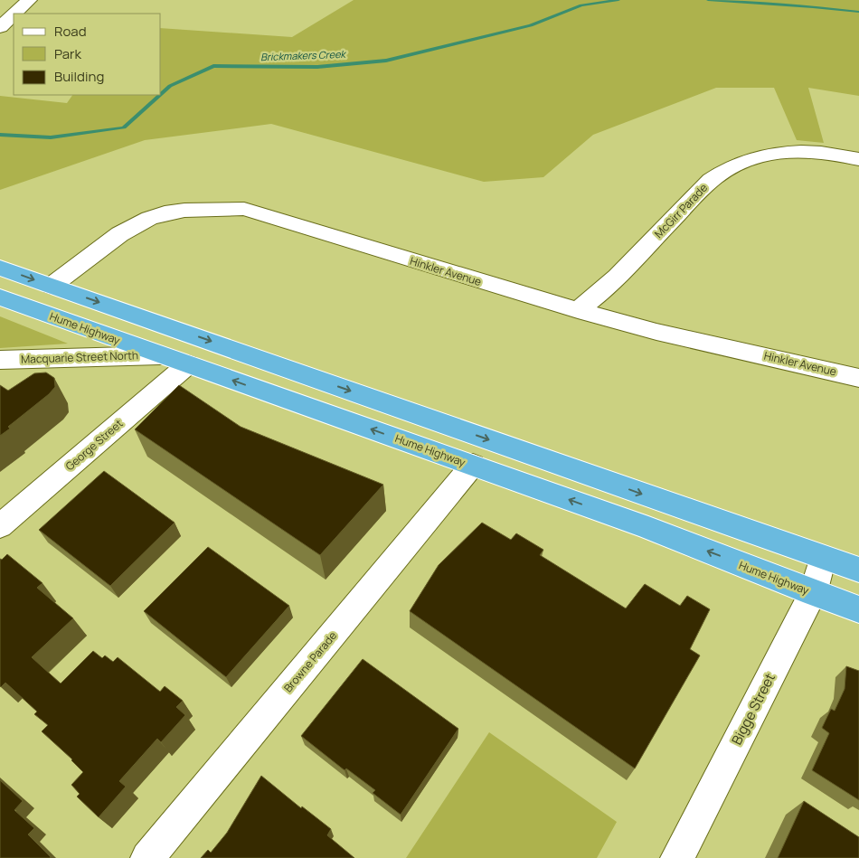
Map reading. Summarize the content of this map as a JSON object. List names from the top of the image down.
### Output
{
  "streets": {
    "highway": ["Hume Highway"],
    "street": [
      "McGirr Parade",
      "Hinkler Avenue",
      "Macquarie Street North",
      "George Street",
      "Browne Parade",
      "Bigge Street"
    ]
  },
  "crossings": [
    ["McGirr Parade", "Hinkler Avenue"],
    ["Hume Highway", "Macquarie Street North"],
    ["Hume Highway", "George Street"],
    ["Hume Highway", "Browne Parade"],
    ["Hume Highway", "Bigge Street"]
  ],
  "water": ["Brickmakers Creek"],
  "legend": ["Road", "Park", "Building"]
}
